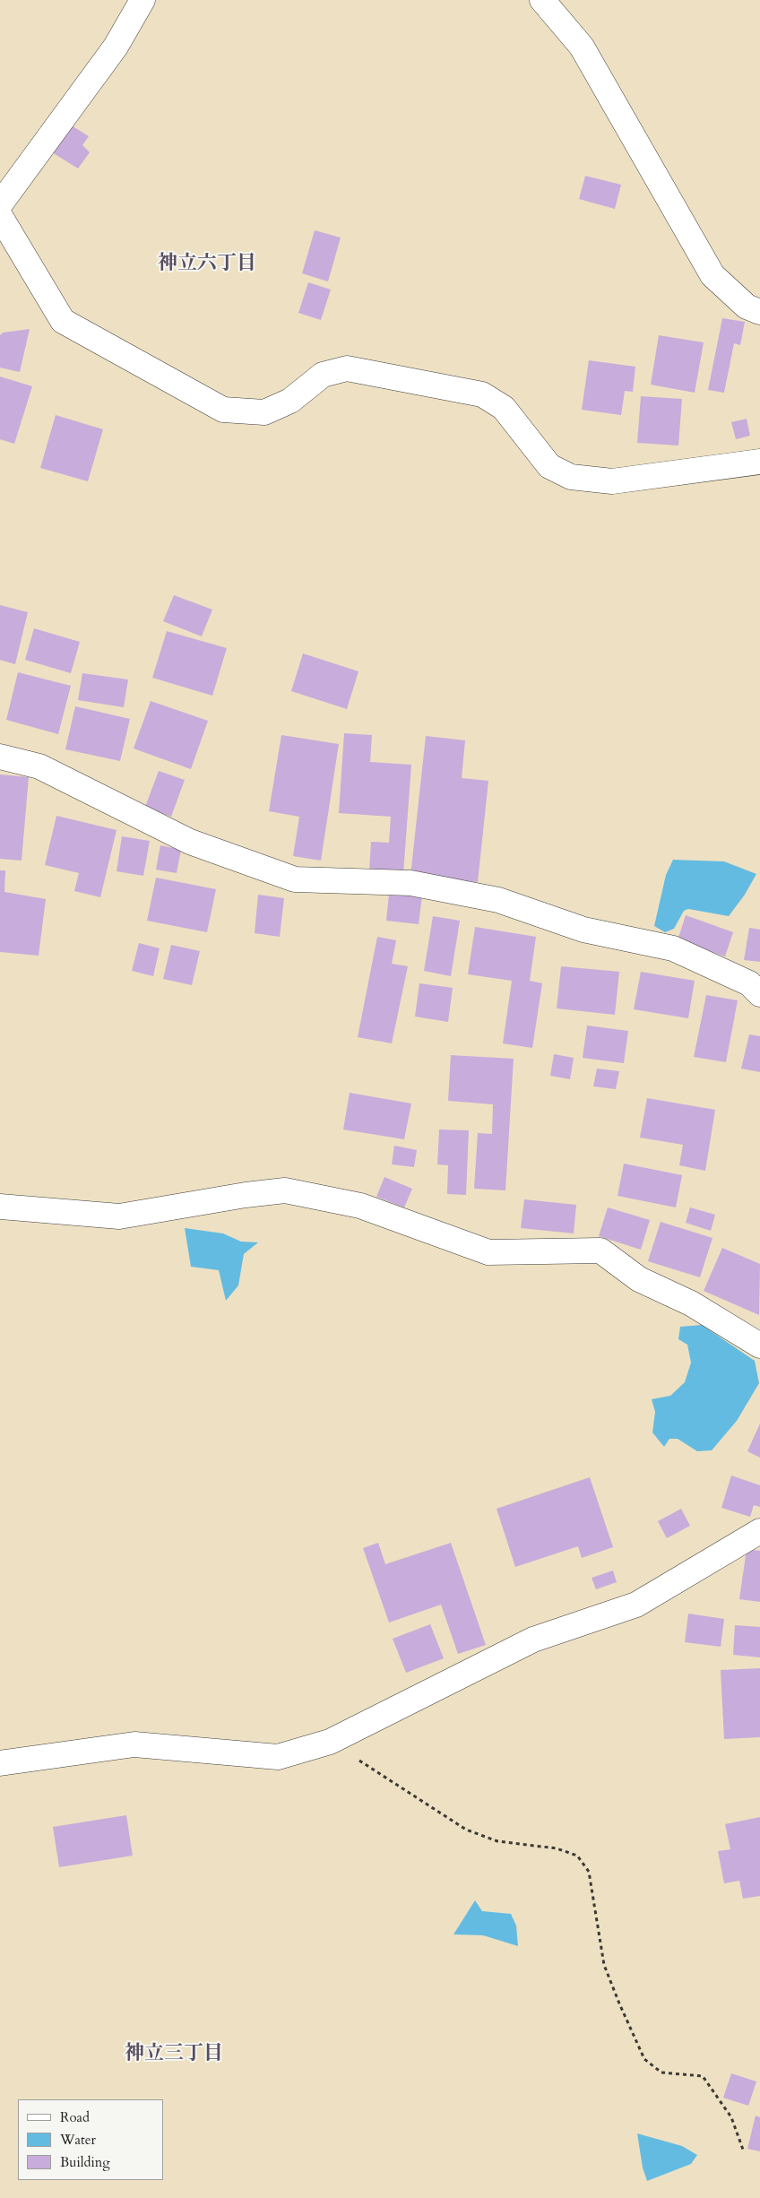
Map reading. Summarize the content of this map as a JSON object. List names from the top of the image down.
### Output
{
  "districts": ["神立六丁目", "神立三丁目"],
  "legend": ["Road", "Water", "Building"]
}
